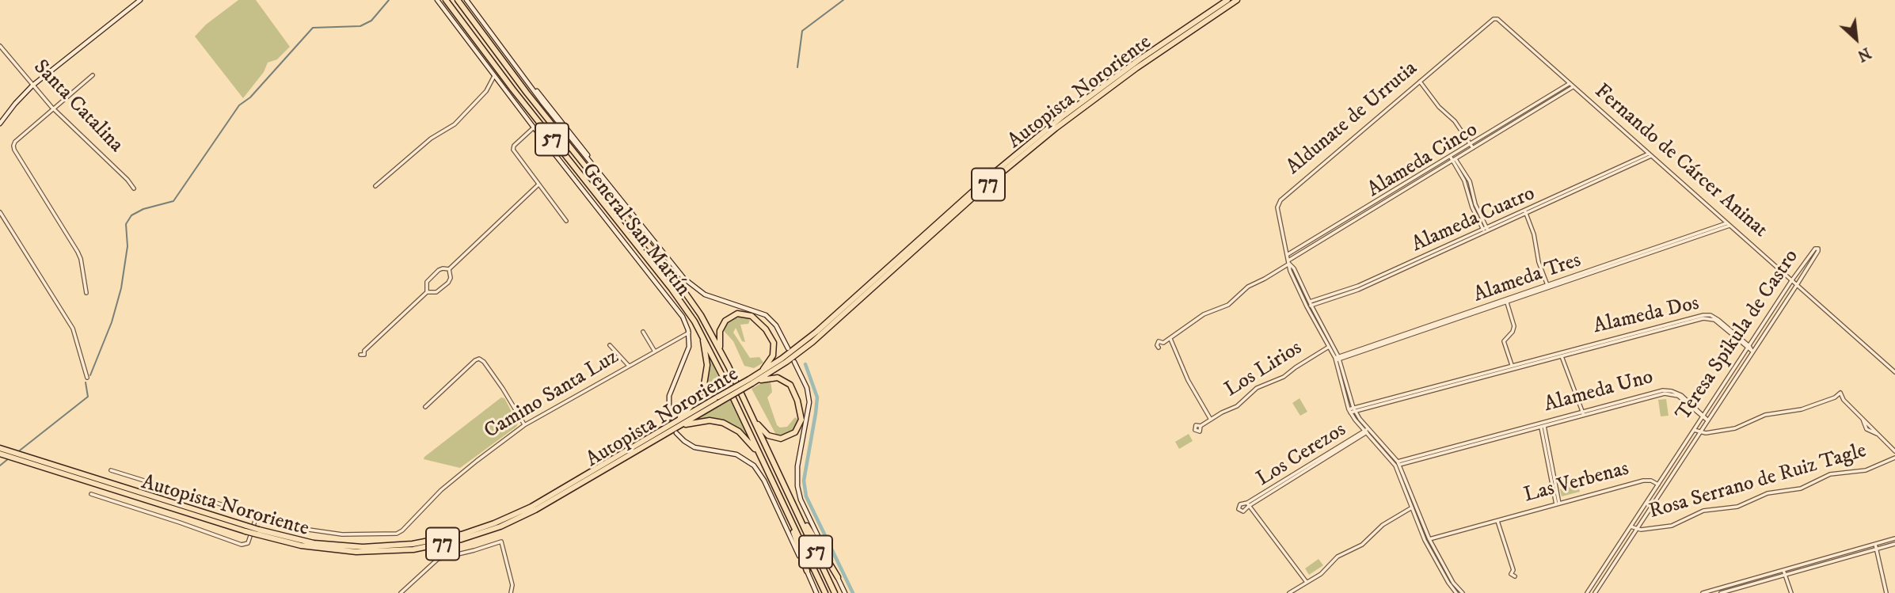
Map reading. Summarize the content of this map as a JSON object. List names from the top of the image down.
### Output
{
  "streets": {
    "highway": ["Autopista Nororiente", "57", "77"],
    "street": [
      "Santa Catalina",
      "Aldunate de Urrutia",
      "Alameda Cinco",
      "Fernando de Cárcer Aninat",
      "Alameda Cuatro",
      "General San Martín",
      "Alameda Tres",
      "Alameda Dos",
      "Teresa Spikula de Castro",
      "Los Lirios",
      "Alameda Uno",
      "Camino Santa Luz",
      "Los Cerezos",
      "Rosa Serrano de Ruiz Tagle",
      "Las Verbenas"
    ]
  },
  "crossings": [
    ["Aldunate de Urrutia", "Alameda Cinco"],
    ["Aldunate de Urrutia", "Fernando de Cárcer Aninat"],
    ["Aldunate de Urrutia", "Alameda Cuatro"],
    ["Aldunate de Urrutia", "Alameda Tres"],
    ["Aldunate de Urrutia", "Alameda Dos"],
    ["Aldunate de Urrutia", "Los Lirios"],
    ["Aldunate de Urrutia", "Alameda Uno"],
    ["Aldunate de Urrutia", "Los Cerezos"],
    ["Aldunate de Urrutia", "Las Verbenas"],
    ["Alameda Cinco", "Fernando de Cárcer Aninat"],
    ["Fernando de Cárcer Aninat", "Alameda Cuatro"],
    ["Fernando de Cárcer Aninat", "Alameda Tres"],
    ["Fernando de Cárcer Aninat", "Teresa Spikula de Castro"],
    ["General San Martín", "Camino Santa Luz"],
    ["Alameda Dos", "Teresa Spikula de Castro"],
    ["Teresa Spikula de Castro", "Alameda Uno"],
    ["Teresa Spikula de Castro", "Rosa Serrano de Ruiz Tagle"],
    ["Teresa Spikula de Castro", "Las Verbenas"]
  ],
  "north": "bottom right"
}
